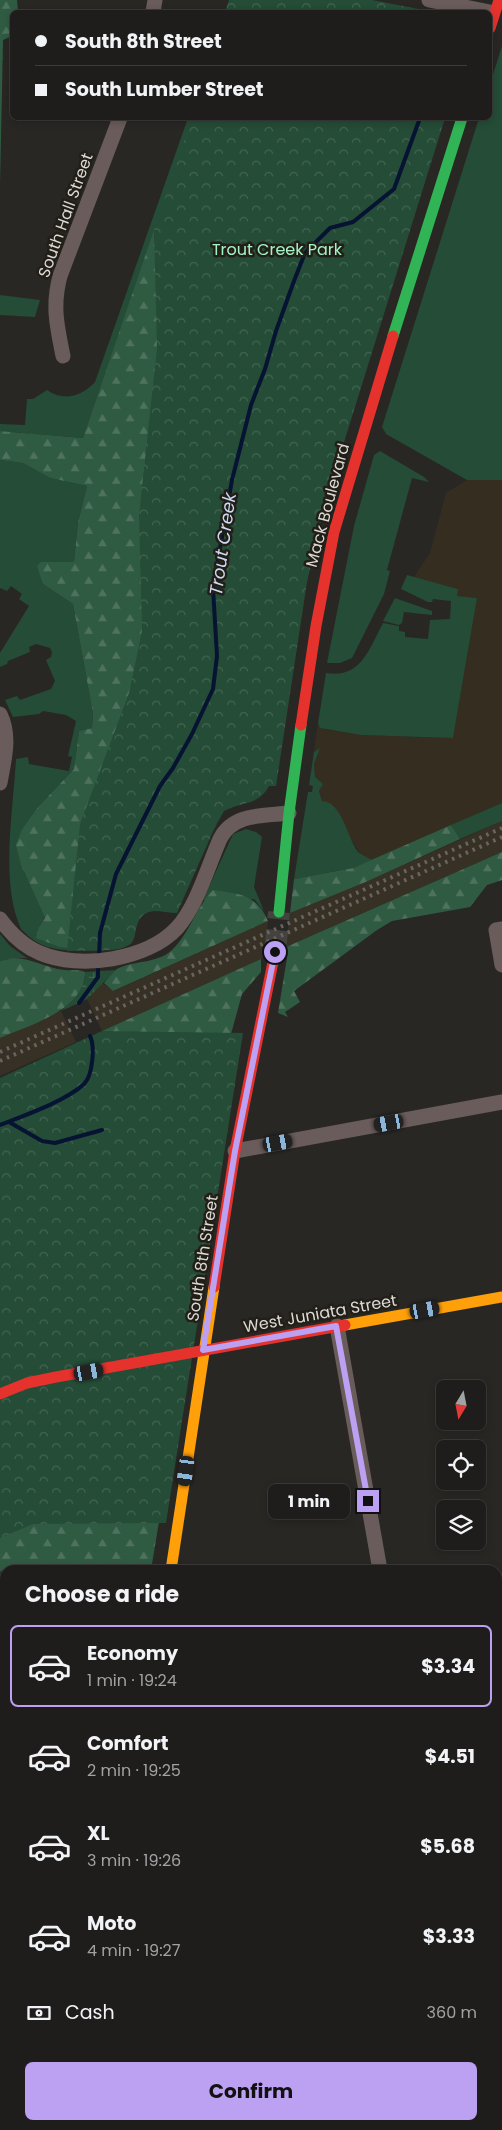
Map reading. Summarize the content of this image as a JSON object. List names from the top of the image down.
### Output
{
  "streets": {
    "main road": ["Mack Boulevard", "South 8th Street", "West Juniata Street"],
    "street": ["South Hall Street"]
  },
  "crossings": [
    ["South 8th Street", "West Juniata Street"]
  ],
  "water": ["Trout Creek"],
  "parks": ["Trout Creek Park"],
  "north": "bottom",
  "page": {
    "banner": ["South 8th Street", "South Lumber Street"],
    "bubble": "1 min",
    "heading": "Choose a ride",
    "list": [
      {
        "name": "Economy",
        "note": "1 min · 19:24",
        "value": "$3.34"
      },
      {
        "name": "Comfort",
        "note": "2 min · 19:25",
        "value": "$4.51"
      },
      {
        "name": "XL",
        "note": "3 min · 19:26",
        "value": "$5.68"
      },
      {
        "name": "Moto",
        "note": "4 min · 19:27",
        "value": "$3.33"
      }
    ],
    "pay": ["Cash", "360 m"],
    "buttons": "Confirm"
  }
}
